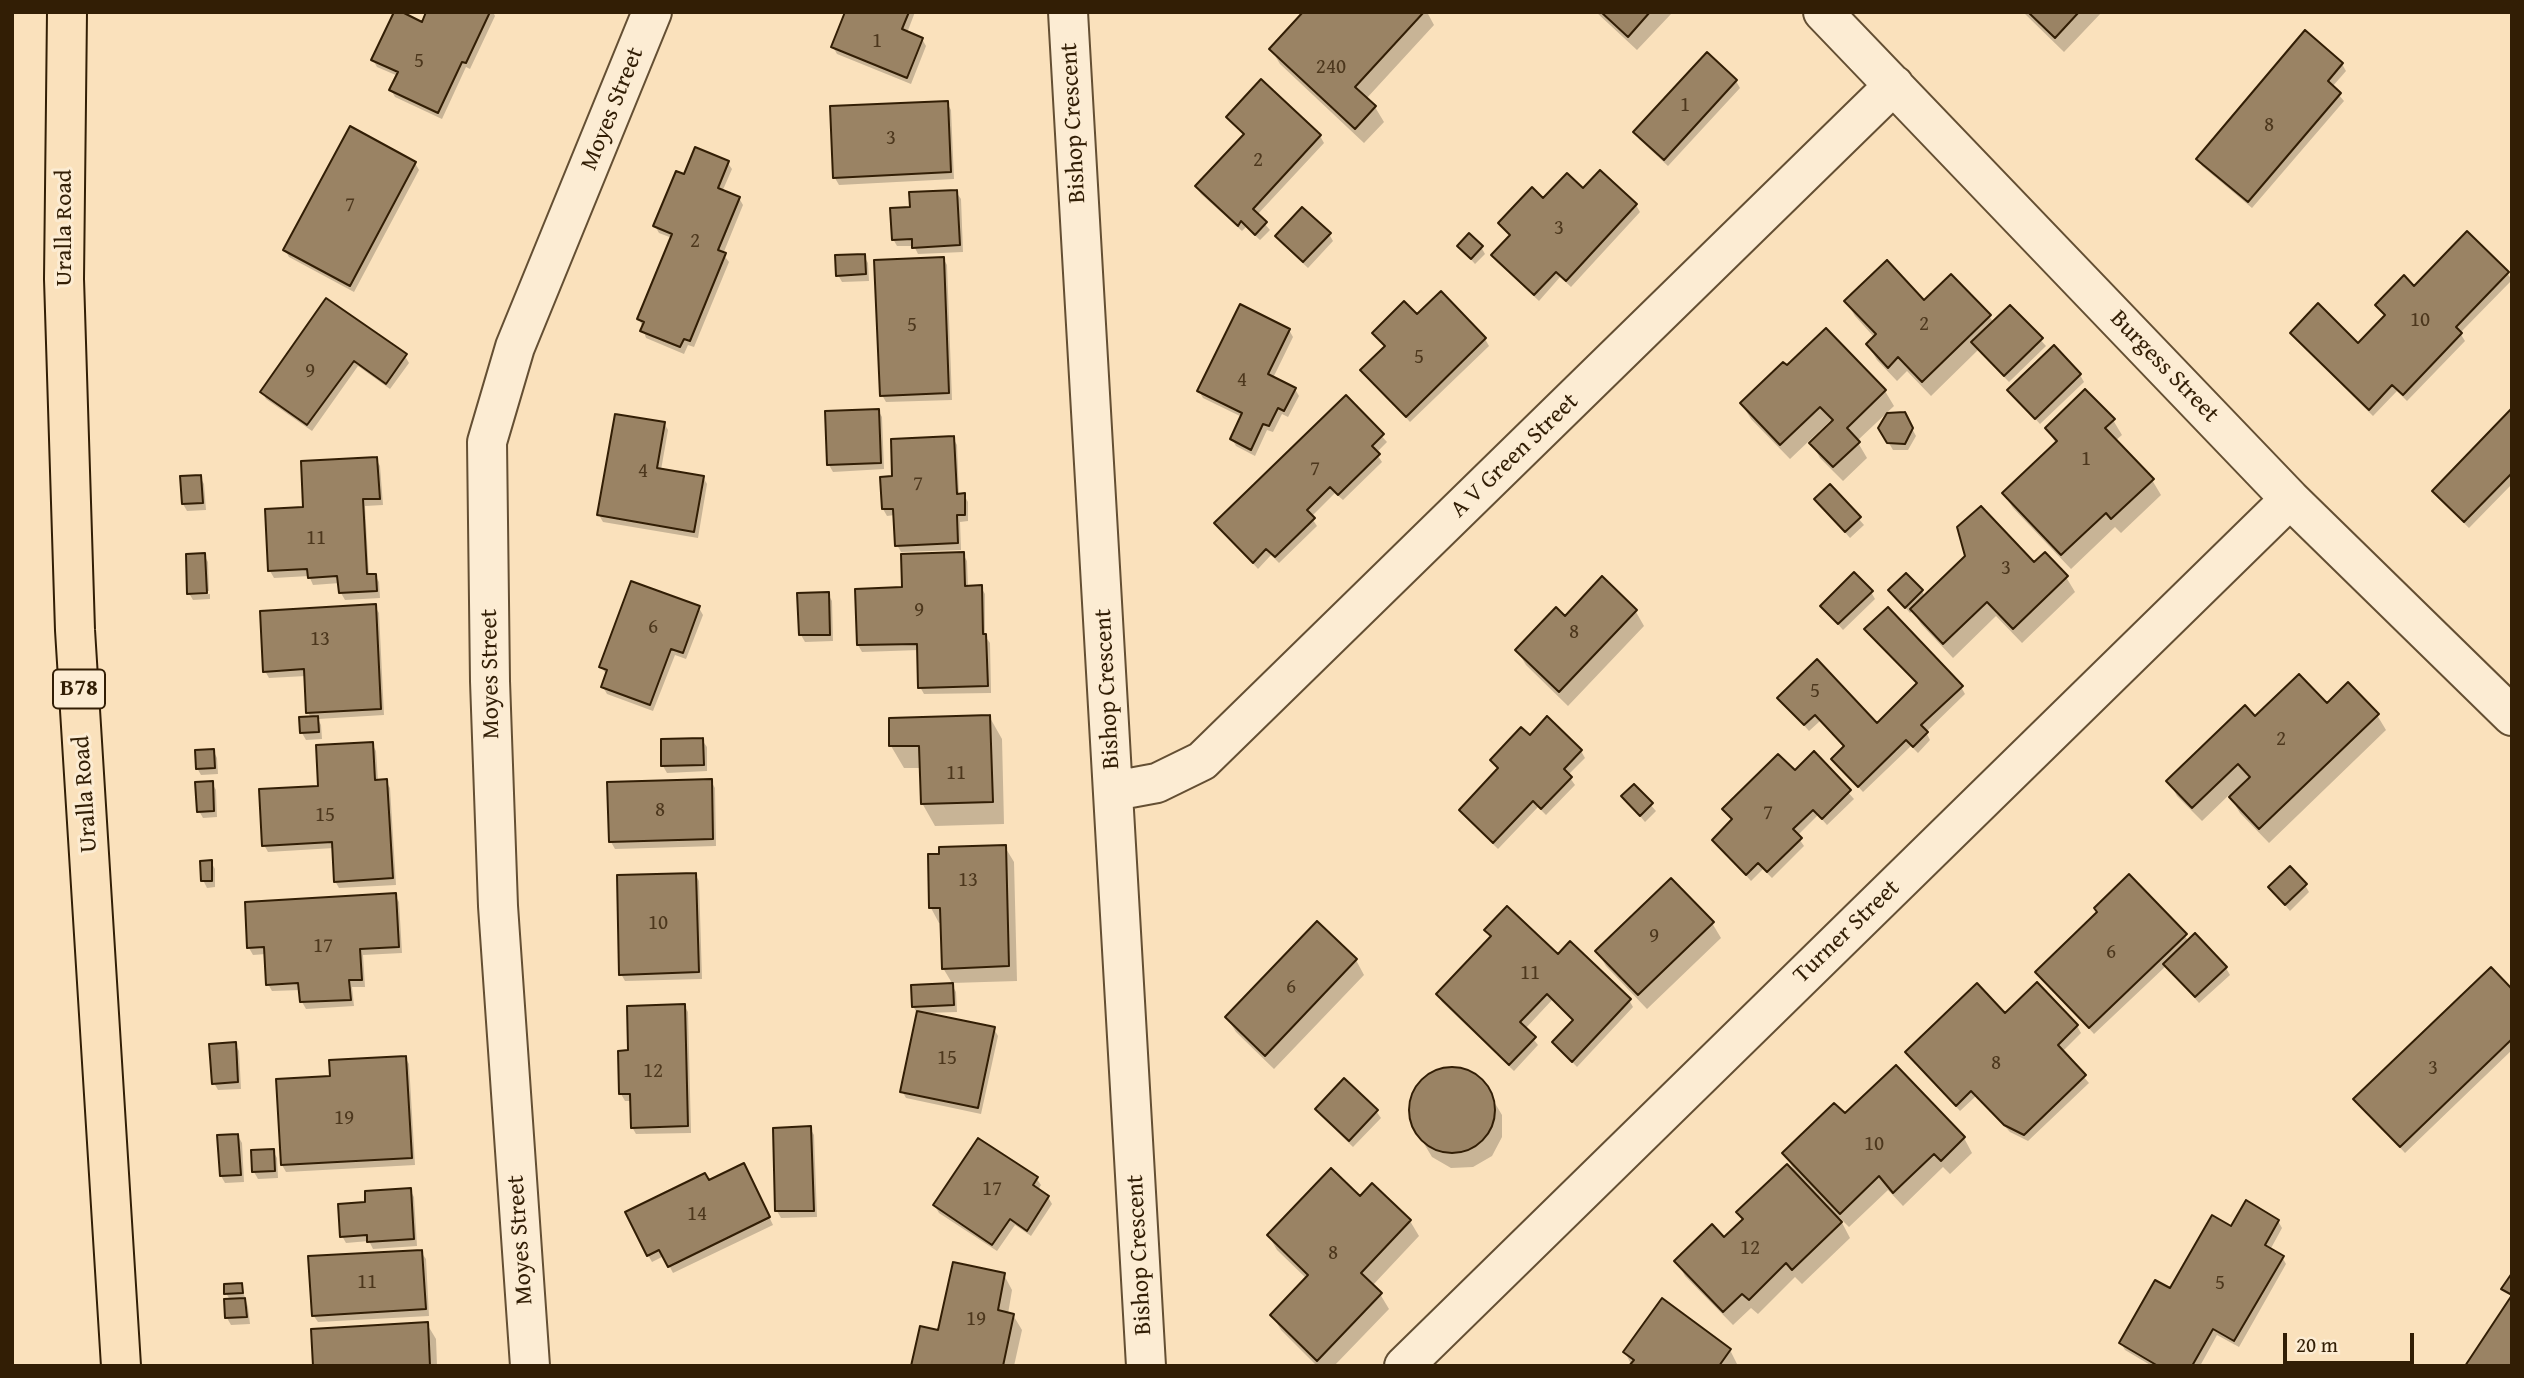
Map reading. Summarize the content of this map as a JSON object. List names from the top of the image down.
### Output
{
  "streets": {
    "main road": ["Uralla Road", "B78"],
    "street": [
      "Moyes Street",
      "Bishop Crescent",
      "Burgess Street",
      "A V Green Street",
      "Turner Street"
    ]
  },
  "crossings": [
    ["Bishop Crescent", "A V Green Street"],
    ["Burgess Street", "A V Green Street"],
    ["Burgess Street", "Turner Street"]
  ],
  "house_numbers": [
    "1",
    "5",
    "240",
    "1",
    "8",
    "3",
    "2",
    "7",
    "3",
    "2",
    "10",
    "2",
    "5",
    "5",
    "9",
    "4",
    "1",
    "7",
    "4",
    "7",
    "11",
    "3",
    "9",
    "6",
    "8",
    "13",
    "5",
    "2",
    "11",
    "8",
    "7",
    "15",
    "13",
    "10",
    "9",
    "17",
    "6",
    "11",
    "6",
    "15",
    "8",
    "3",
    "12",
    "19",
    "10",
    "17",
    "14",
    "12",
    "8",
    "11",
    "5",
    "19"
  ],
  "scale_bar": "20 m"
}
